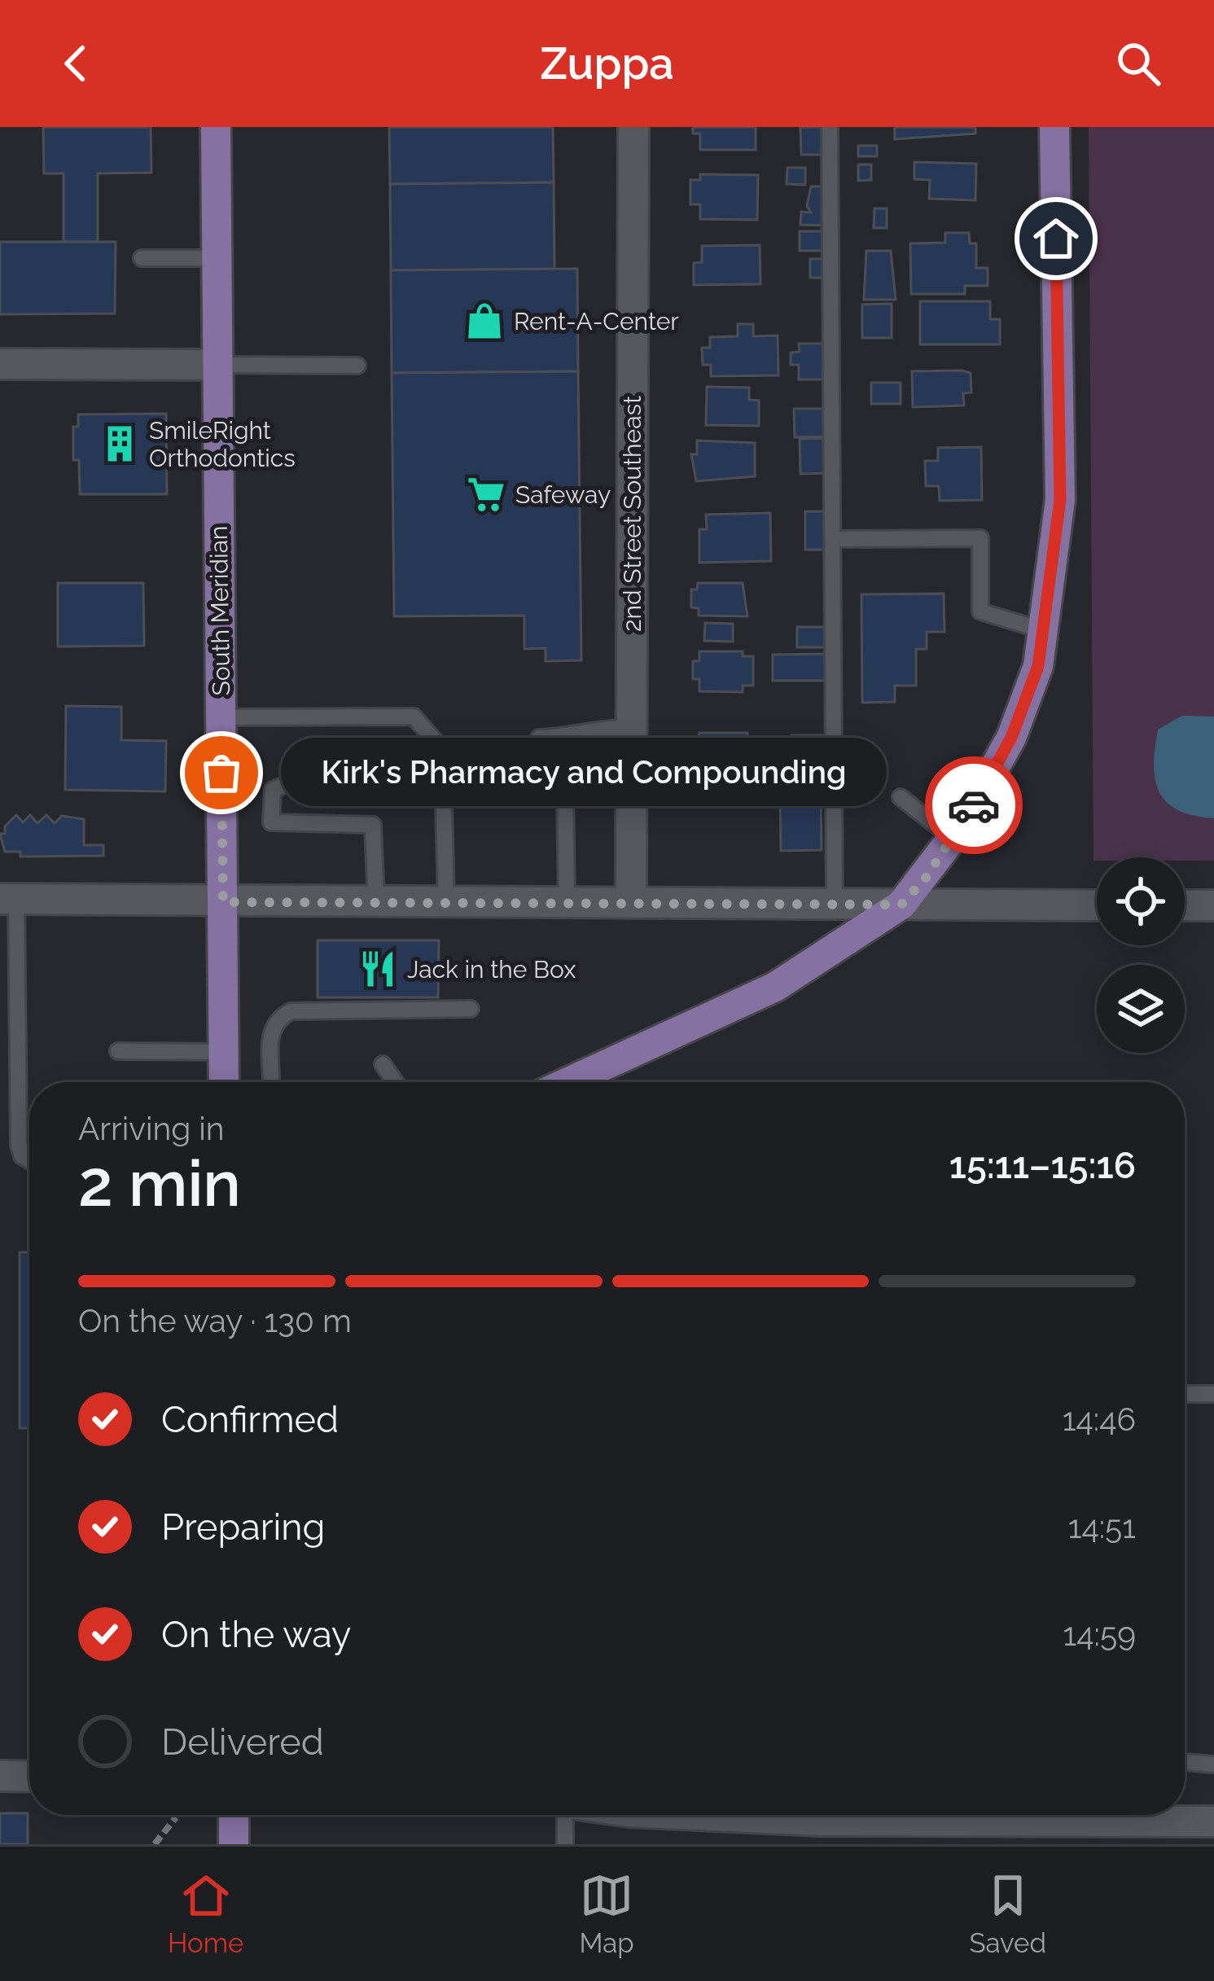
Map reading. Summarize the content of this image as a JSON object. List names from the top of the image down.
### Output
{
  "streets": {
    "main road": ["South Meridian"],
    "street": ["2nd Street Southeast"]
  },
  "places": {
    "shop": ["Rent-A-Center"],
    "building": ["SmileRight Orthodontics"],
    "supermarket": ["Safeway"],
    "other": ["Kirk's Pharmacy and Compounding"],
    "restaurant": ["Jack in the Box"]
  },
  "page": {
    "header": "Zuppa",
    "bubble": "Kirk's Pharmacy and Compounding",
    "heading": ["2 min", "Arriving in", "15:11–15:16"],
    "bar": "On the way · 130 m",
    "list": [
      ["Confirmed", "14:46"],
      ["Preparing", "14:51"],
      ["On the way", "14:59"],
      "Delivered"
    ],
    "tabs": ["Home", "Map", "Saved"]
  }
}
